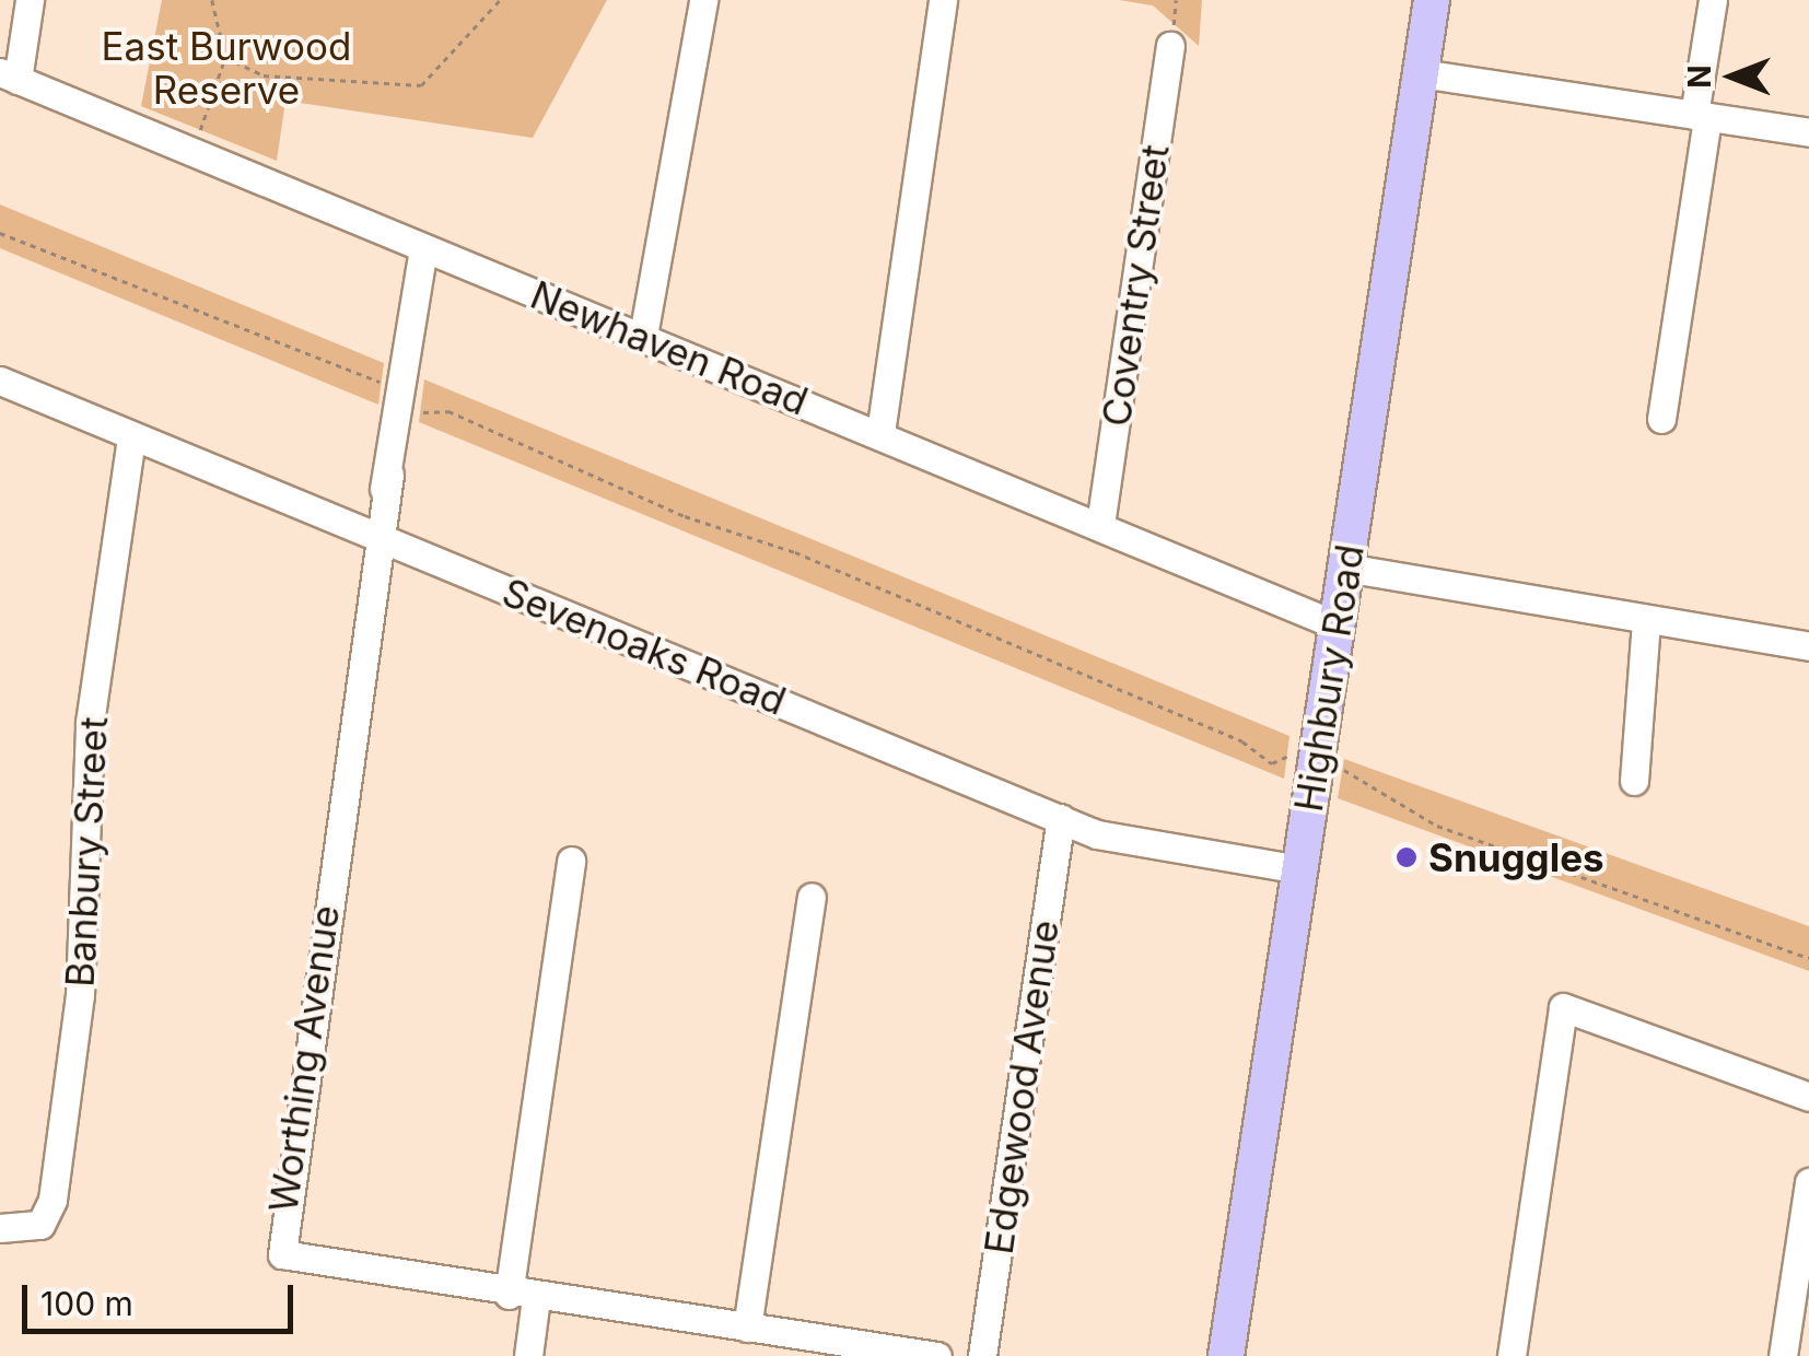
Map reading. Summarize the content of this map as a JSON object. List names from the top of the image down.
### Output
{
  "streets": {
    "main road": ["Highbury Road"],
    "street": [
      "Coventry Street",
      "Newhaven Road",
      "Sevenoaks Road",
      "Banbury Street",
      "Worthing Avenue",
      "Edgewood Avenue"
    ]
  },
  "crossings": [
    ["Coventry Street", "Newhaven Road"],
    ["Newhaven Road", "Highbury Road"],
    ["Newhaven Road", "Worthing Avenue"],
    ["Sevenoaks Road", "Highbury Road"],
    ["Sevenoaks Road", "Banbury Street"],
    ["Sevenoaks Road", "Worthing Avenue"],
    ["Sevenoaks Road", "Edgewood Avenue"]
  ],
  "parks": ["East Burwood Reserve"],
  "places": ["Snuggles"],
  "scale_bar": "100 m",
  "north": "left"
}
